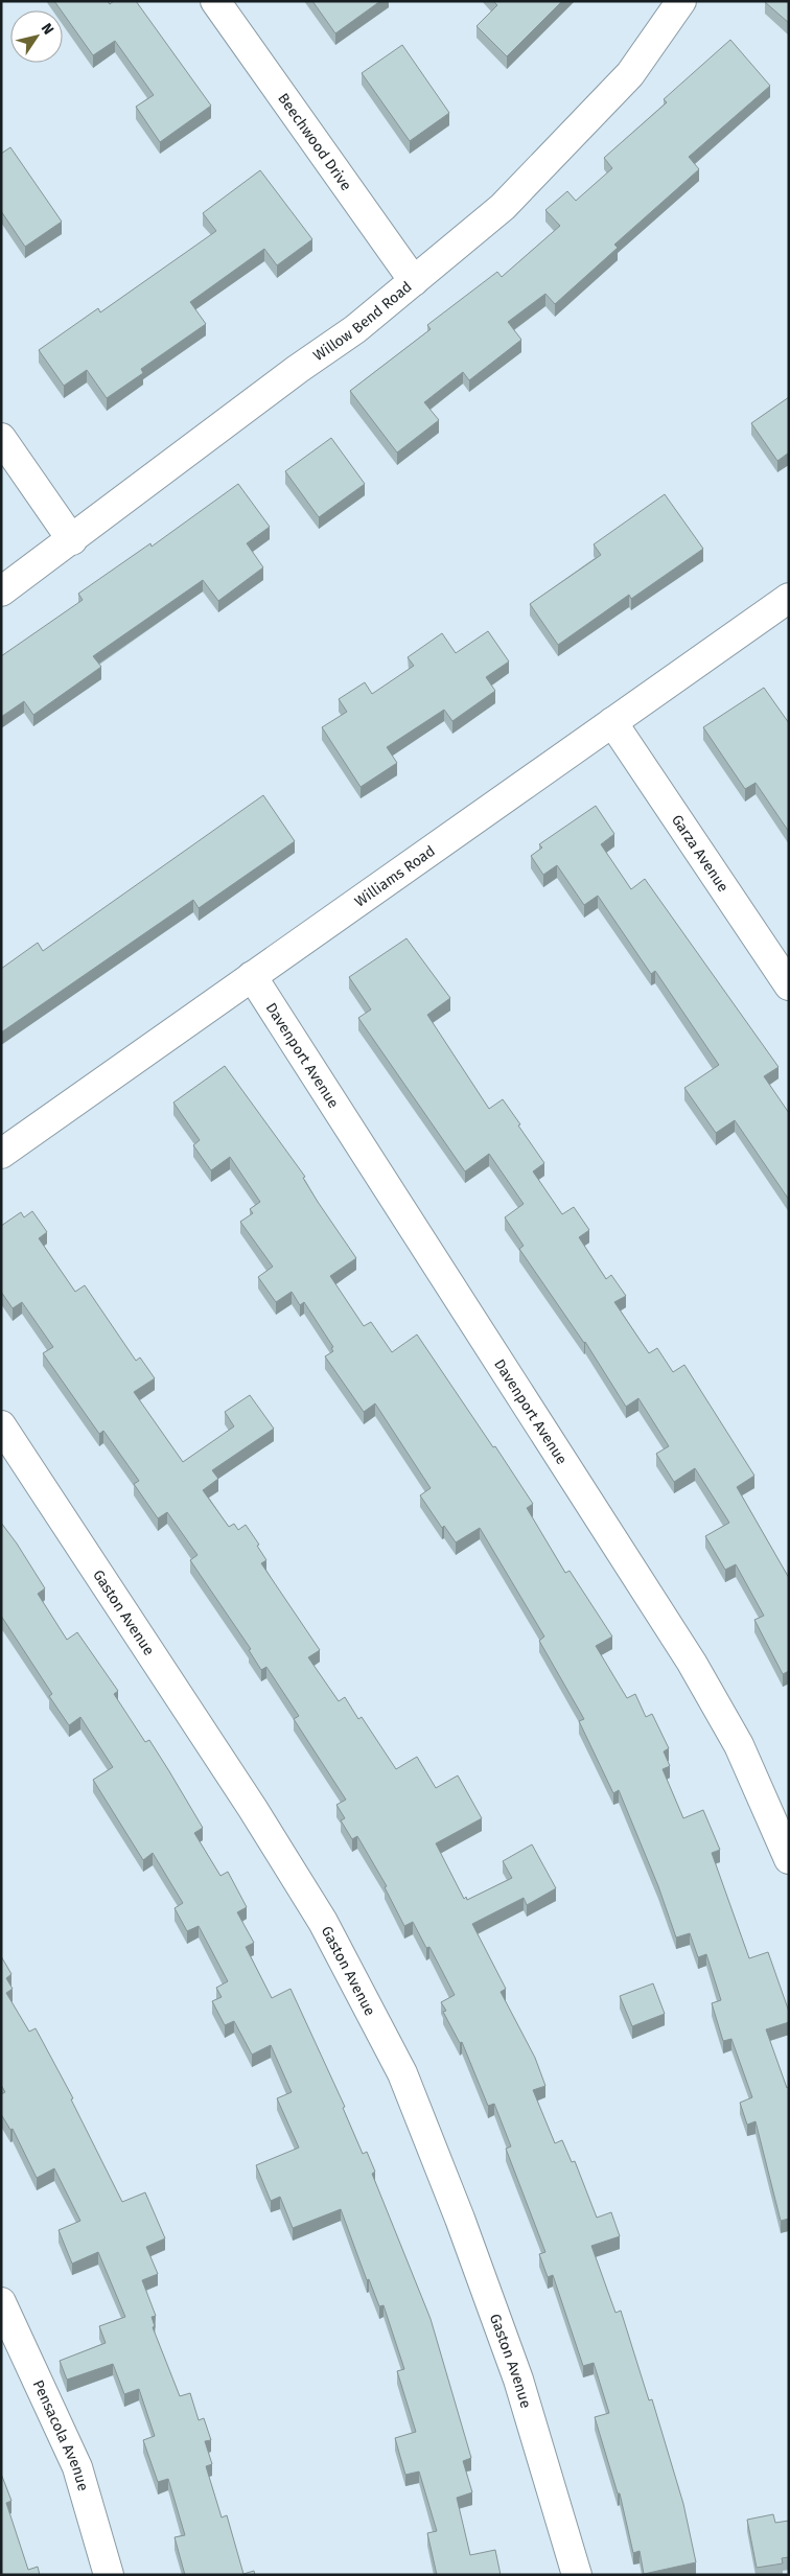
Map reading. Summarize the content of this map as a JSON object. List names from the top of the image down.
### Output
{
  "streets": {
    "street": [
      "Beechwood Drive",
      "Willow Bend Road",
      "Garza Avenue",
      "Williams Road",
      "Davenport Avenue",
      "Gaston Avenue",
      "Pensacola Avenue"
    ]
  },
  "crossings": [
    ["Beechwood Drive", "Willow Bend Road"],
    ["Garza Avenue", "Williams Road"],
    ["Williams Road", "Davenport Avenue"]
  ],
  "north": "top right"
}
